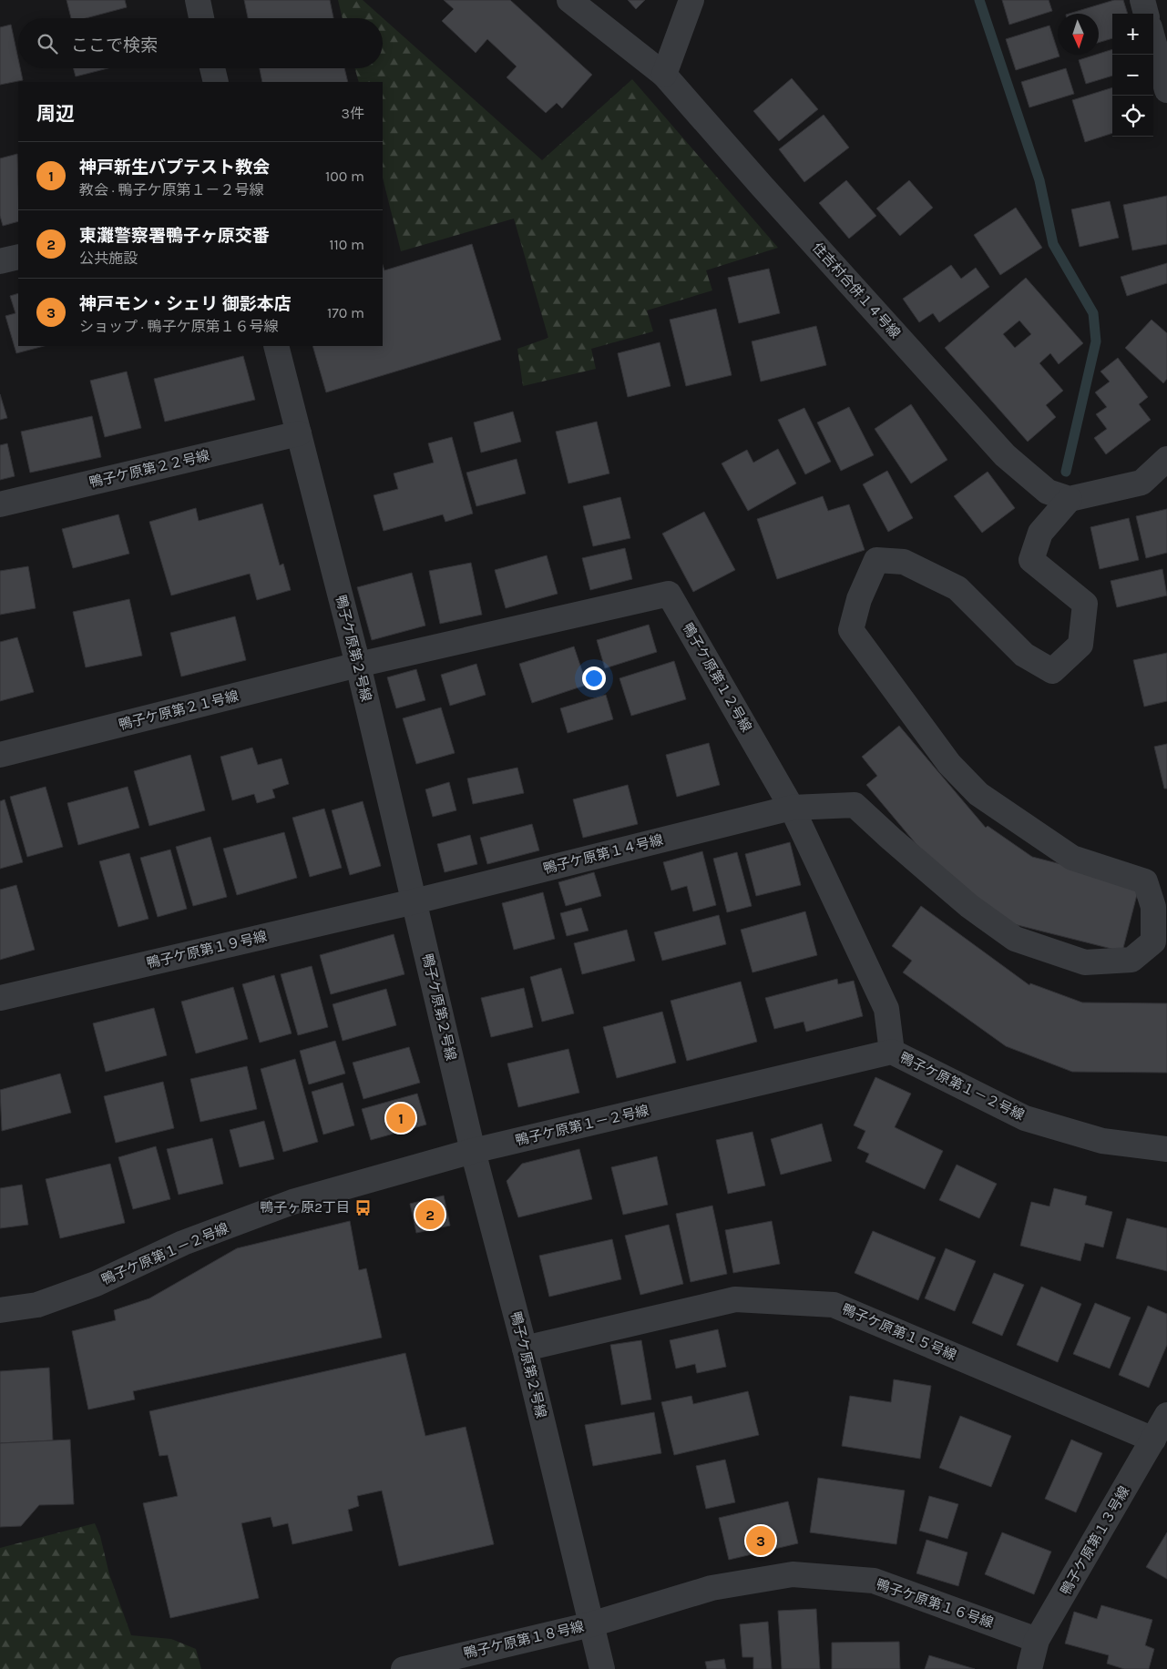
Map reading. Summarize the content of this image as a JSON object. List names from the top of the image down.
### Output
{
  "streets": {
    "street": [
      "住吉村合併１４号線",
      "鴨子ケ原第２２号線",
      "鴨子ケ原第２号線",
      "鴨子ケ原第１２号線",
      "鴨子ケ原第２１号線",
      "鴨子ケ原第１４号線",
      "鴨子ケ原第１９号線",
      "鴨子ケ原第１－２号線",
      "鴨子ケ原第１５号線",
      "鴨子ケ原第１３号線",
      "鴨子ケ原第１６号線",
      "鴨子ケ原第１８号線"
    ]
  },
  "crossings": [
    ["住吉村合併１４号線", "鴨子ケ原第１４号線"],
    ["鴨子ケ原第２２号線", "鴨子ケ原第２号線"],
    ["鴨子ケ原第２号線", "鴨子ケ原第１２号線"],
    ["鴨子ケ原第２号線", "鴨子ケ原第２１号線"],
    ["鴨子ケ原第２号線", "鴨子ケ原第１４号線"],
    ["鴨子ケ原第２号線", "鴨子ケ原第１９号線"],
    ["鴨子ケ原第２号線", "鴨子ケ原第１－２号線"],
    ["鴨子ケ原第２号線", "鴨子ケ原第１５号線"],
    ["鴨子ケ原第２号線", "鴨子ケ原第１６号線"],
    ["鴨子ケ原第２号線", "鴨子ケ原第１８号線"],
    ["鴨子ケ原第１２号線", "鴨子ケ原第２１号線"],
    ["鴨子ケ原第１２号線", "鴨子ケ原第１４号線"],
    ["鴨子ケ原第１２号線", "鴨子ケ原第１－２号線"],
    ["鴨子ケ原第１４号線", "鴨子ケ原第１９号線"],
    ["鴨子ケ原第１５号線", "鴨子ケ原第１３号線"],
    ["鴨子ケ原第１３号線", "鴨子ケ原第１６号線"],
    ["鴨子ケ原第１６号線", "鴨子ケ原第１８号線"]
  ],
  "places": {
    "bus stop": ["鴨子ヶ原2丁目"]
  },
  "north": "bottom",
  "page": {
    "map_buttons": ["+", "−"],
    "search": "ここで検索",
    "heading": ["周辺", "3件"],
    "list": [
      {
        "mark": "1",
        "name": "神戸新生バプテスト教会",
        "note": "教会 · 鴨子ケ原第１－２号線",
        "value": "100 m"
      },
      {
        "mark": "2",
        "name": "東灘警察署鴨子ヶ原交番",
        "note": "公共施設",
        "value": "110 m"
      },
      {
        "mark": "3",
        "name": "神戸モン・シェリ 御影本店",
        "note": "ショップ · 鴨子ケ原第１６号線",
        "value": "170 m"
      }
    ],
    "pins": ["1", "2", "3"]
  }
}
